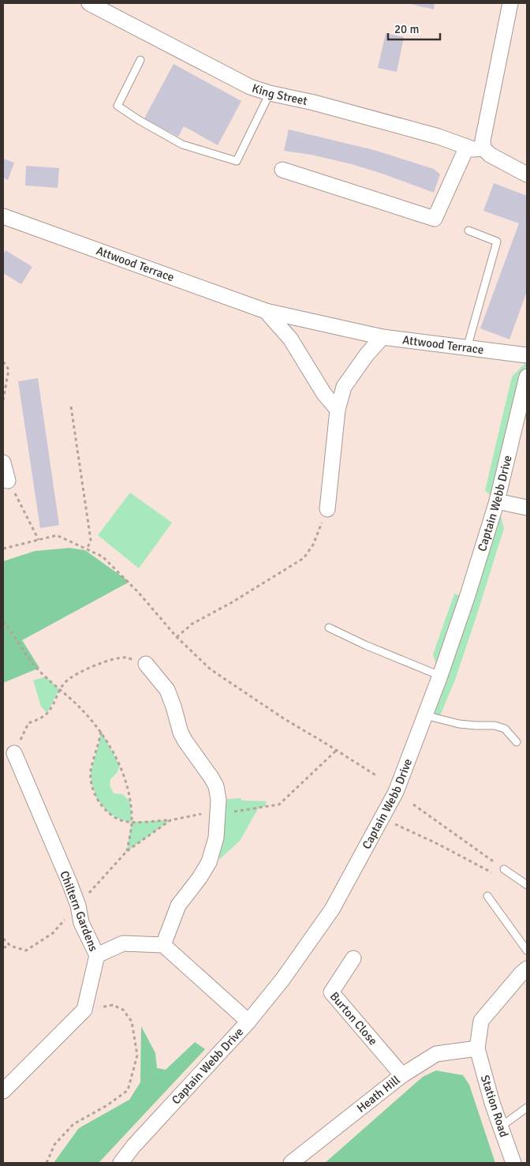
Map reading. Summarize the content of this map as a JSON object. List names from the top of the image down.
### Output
{
  "streets": {
    "street": [
      "King Street",
      "Attwood Terrace",
      "Captain Webb Drive",
      "Chiltern Gardens",
      "Burton Close",
      "Heath Hill",
      "Station Road"
    ]
  },
  "crossings": [
    ["Burton Close", "Heath Hill"],
    ["Heath Hill", "Station Road"]
  ],
  "scale_bar": "20 m"
}
